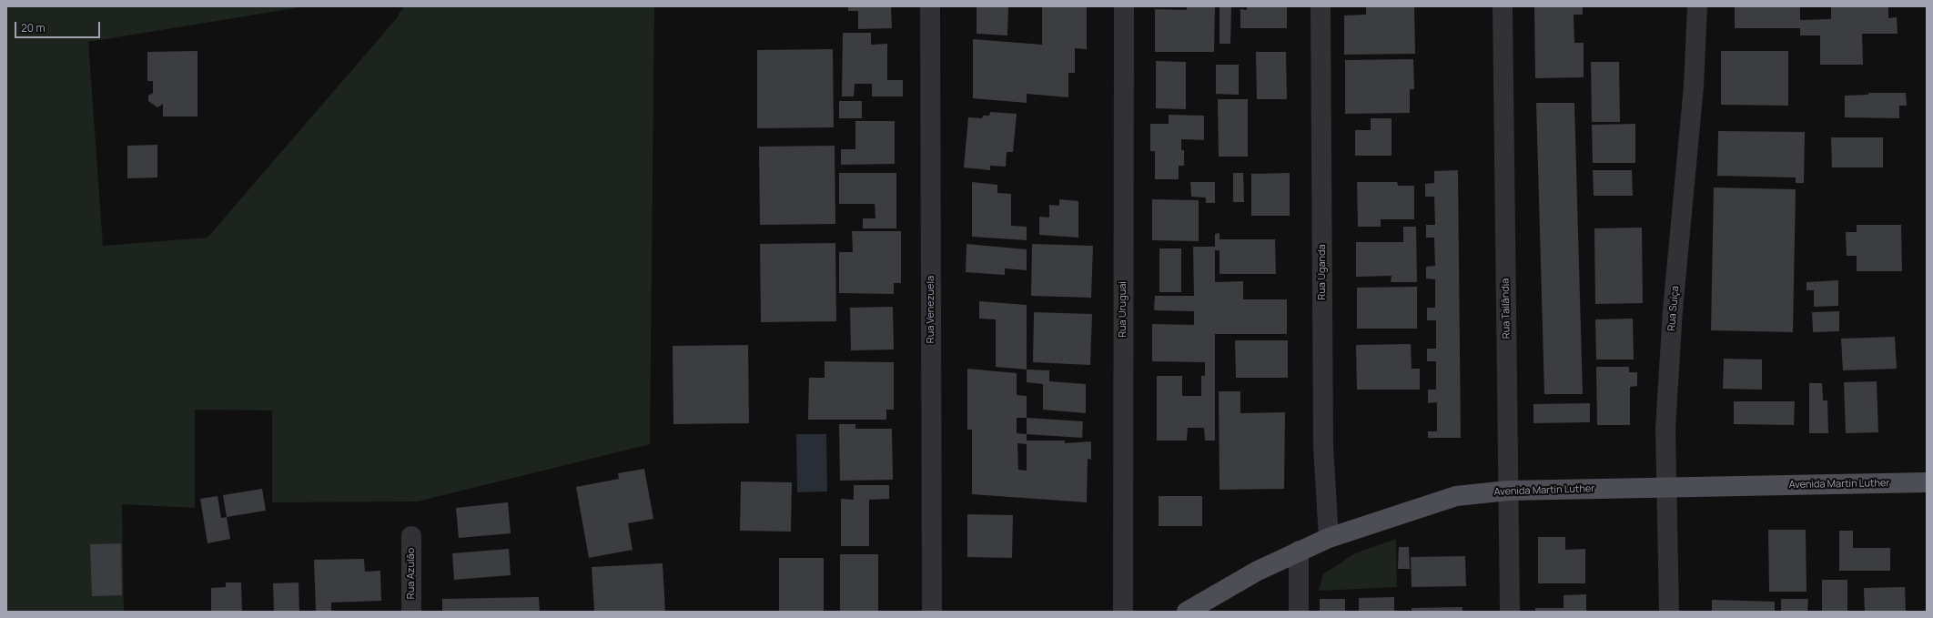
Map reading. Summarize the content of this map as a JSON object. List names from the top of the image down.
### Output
{
  "streets": {
    "main road": ["Avenida Martin Luther"],
    "street": [
      "Rua Uganda",
      "Rua Tailândia",
      "Rua Suíça",
      "Rua Venezuela",
      "Rua Uruguai",
      "Rua Azulão"
    ]
  },
  "crossings": [
    ["Rua Uganda", "Avenida Martin Luther"],
    ["Rua Tailândia", "Avenida Martin Luther"],
    ["Rua Suíça", "Avenida Martin Luther"]
  ],
  "scale_bar": "20 m"
}
